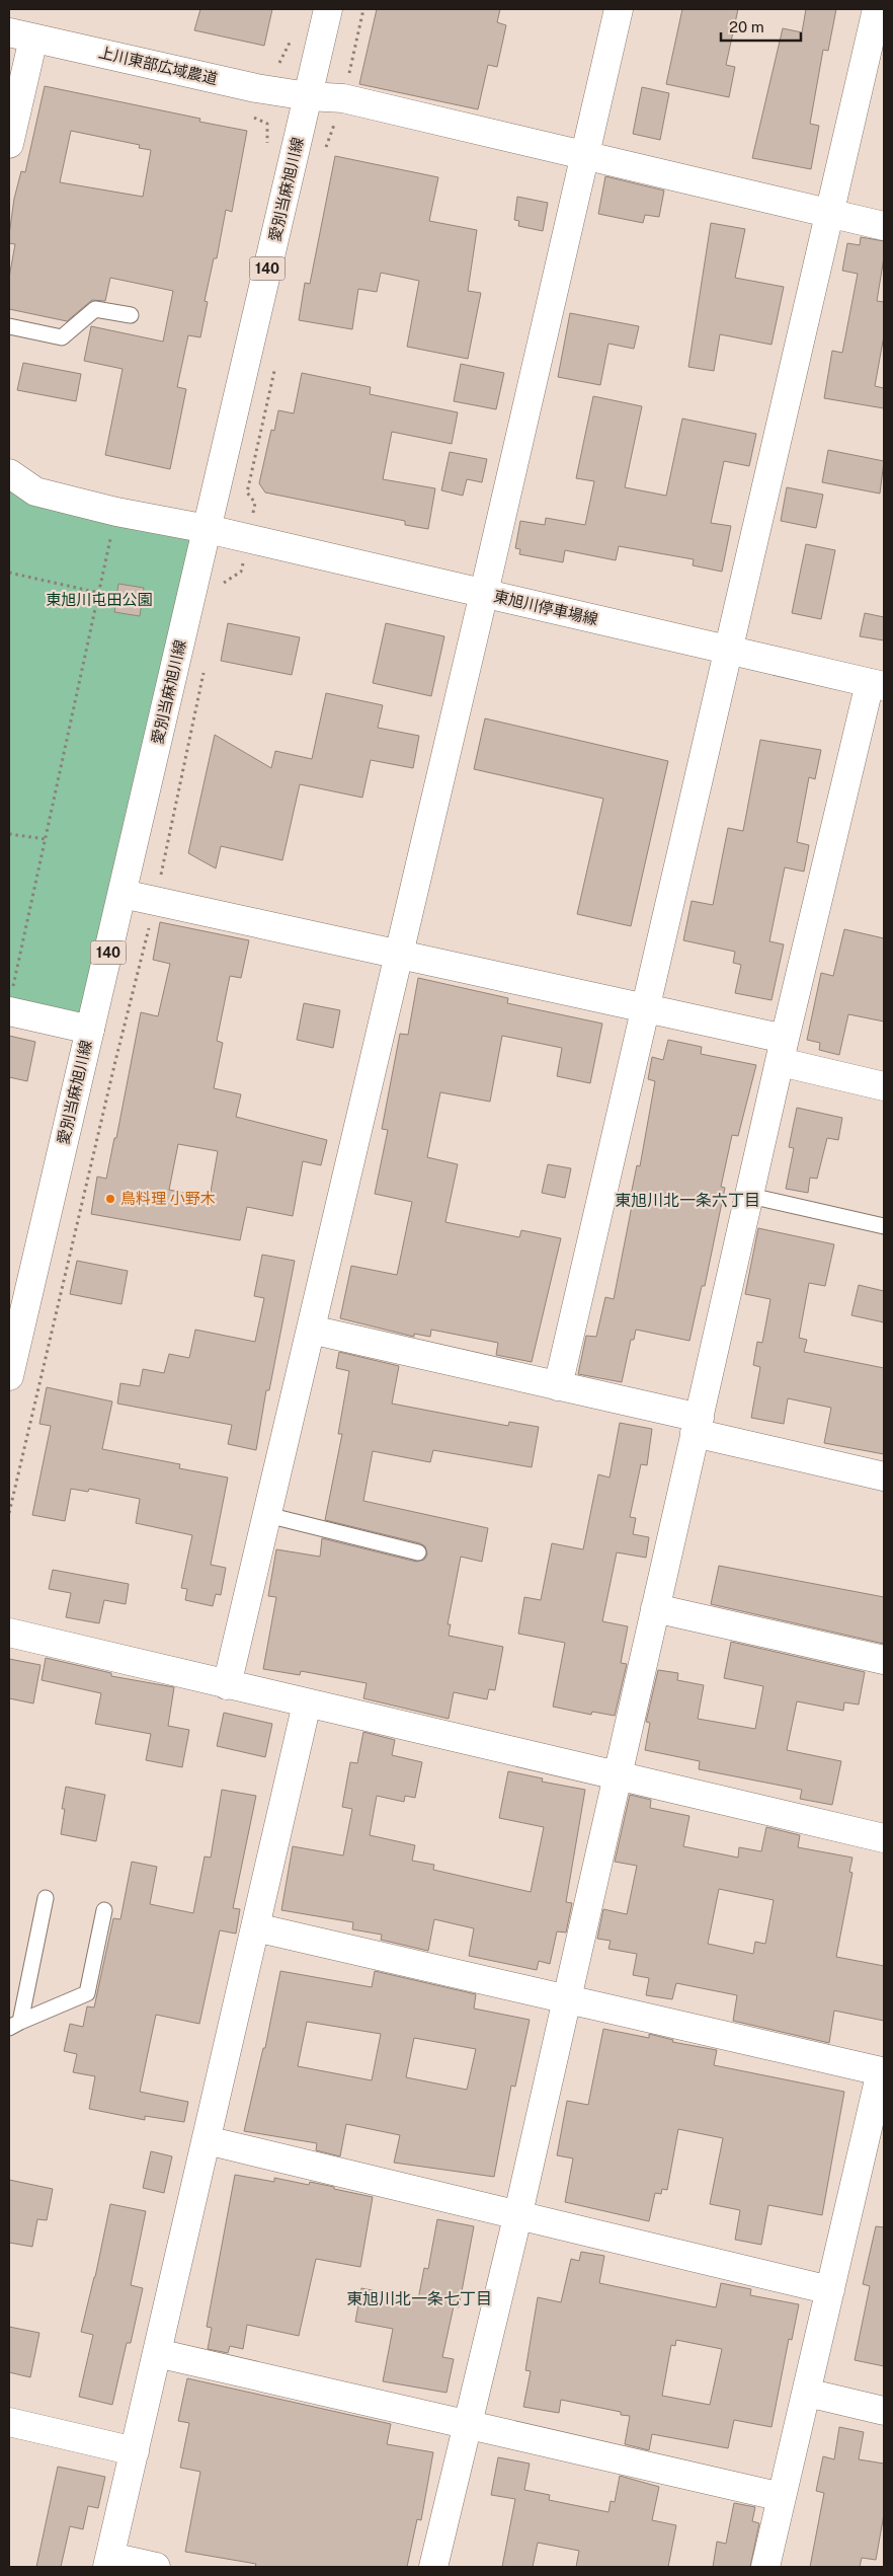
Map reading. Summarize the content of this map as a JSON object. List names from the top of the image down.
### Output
{
  "streets": {
    "street": [
      "上川東部広域農道",
      "愛別当麻旭川線",
      "140",
      "東旭川停車場線"
    ]
  },
  "crossings": [
    ["上川東部広域農道", "愛別当麻旭川線"],
    ["愛別当麻旭川線", "東旭川停車場線"]
  ],
  "districts": ["東旭川北一条六丁目", "東旭川北一条七丁目"],
  "parks": ["東旭川屯田公園"],
  "places": ["鳥料理 小野木"],
  "scale_bar": "20 m"
}
